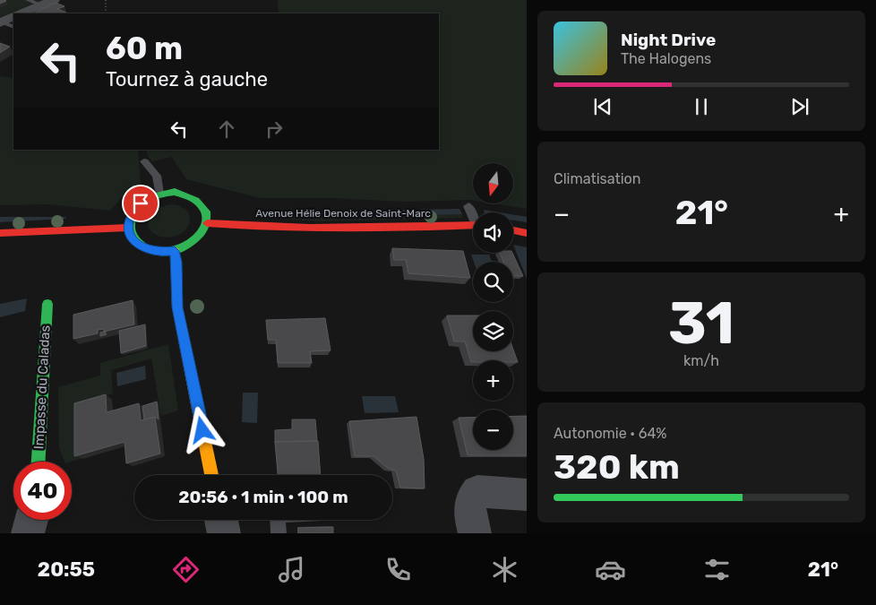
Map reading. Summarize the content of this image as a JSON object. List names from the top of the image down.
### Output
{
  "streets": {
    "street": ["Avenue Hélie Denoix de Saint-Marc", "Impasse du Caladas"]
  },
  "north": "bottom",
  "page": {
    "turn": ["60 m", "Tournez à gauche"],
    "song": ["Night Drive", "The Halogens"],
    "tile": [
      "Climatisation",
      ["31", "km/h"],
      ["Autonomie · 64%", "320 km"]
    ],
    "map_buttons": ["+", "−"],
    "heat": ["−", "21°", "+"],
    "limit": "40",
    "trip": "20:56 · 1 min · 100 m",
    "tabs": ["20:55", "21°"]
  }
}
